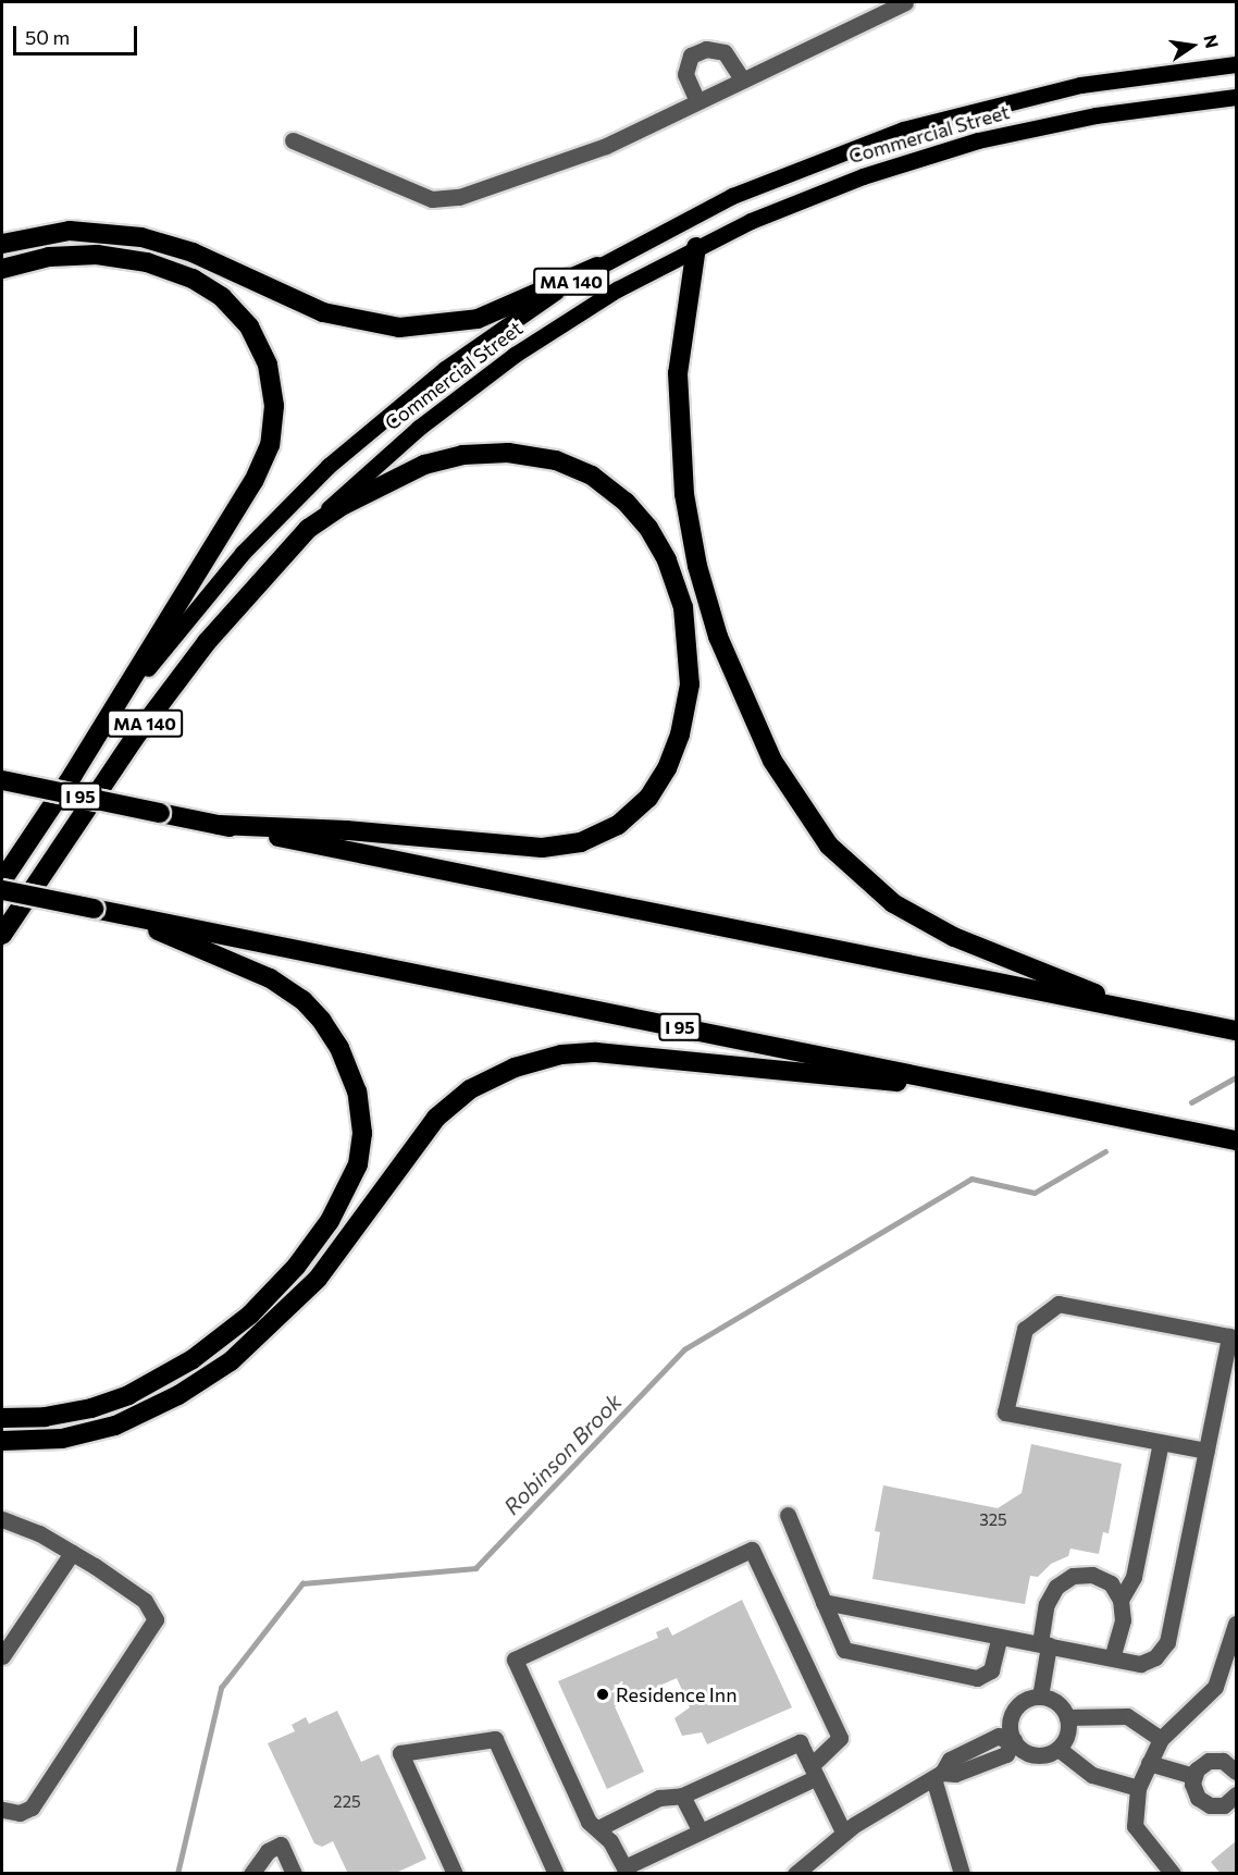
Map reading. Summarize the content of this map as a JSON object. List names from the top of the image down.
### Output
{
  "streets": {
    "highway": ["Commercial Street", "MA 140", "I 95"]
  },
  "water": ["Robinson Brook"],
  "places": ["Residence Inn"],
  "house_numbers": ["325", "225"],
  "scale_bar": "50 m",
  "north": "right"
}
